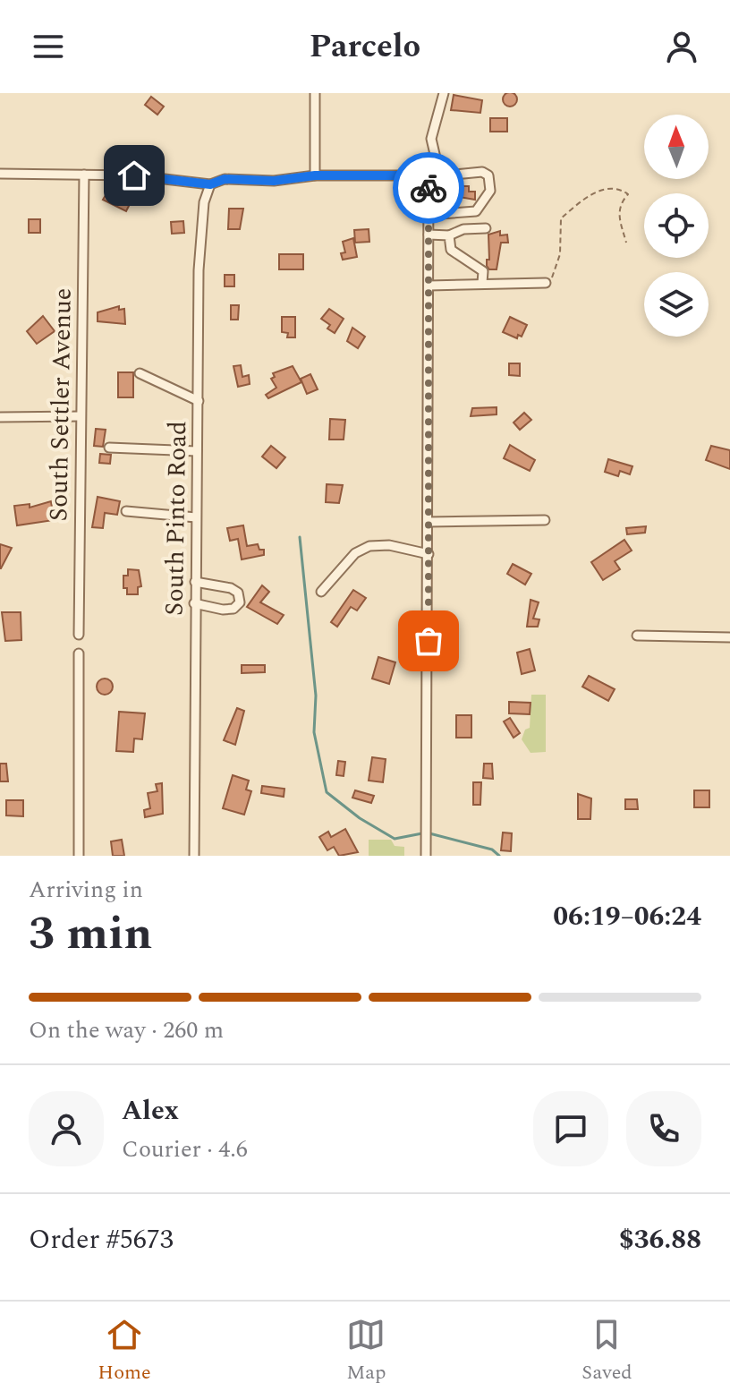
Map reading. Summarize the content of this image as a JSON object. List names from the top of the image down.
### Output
{
  "streets": {
    "street": ["South Settler Avenue", "South Pinto Road"]
  },
  "north": "top",
  "page": {
    "header": "Parcelo",
    "heading": ["3 min", "Arriving in", "06:19–06:24"],
    "panel": [
      "Alex",
      "Courier · 4.6",
      "Order #5673",
      "$36.88"
    ],
    "bar": "On the way · 260 m",
    "tabs": ["Home", "Map", "Saved"]
  }
}
